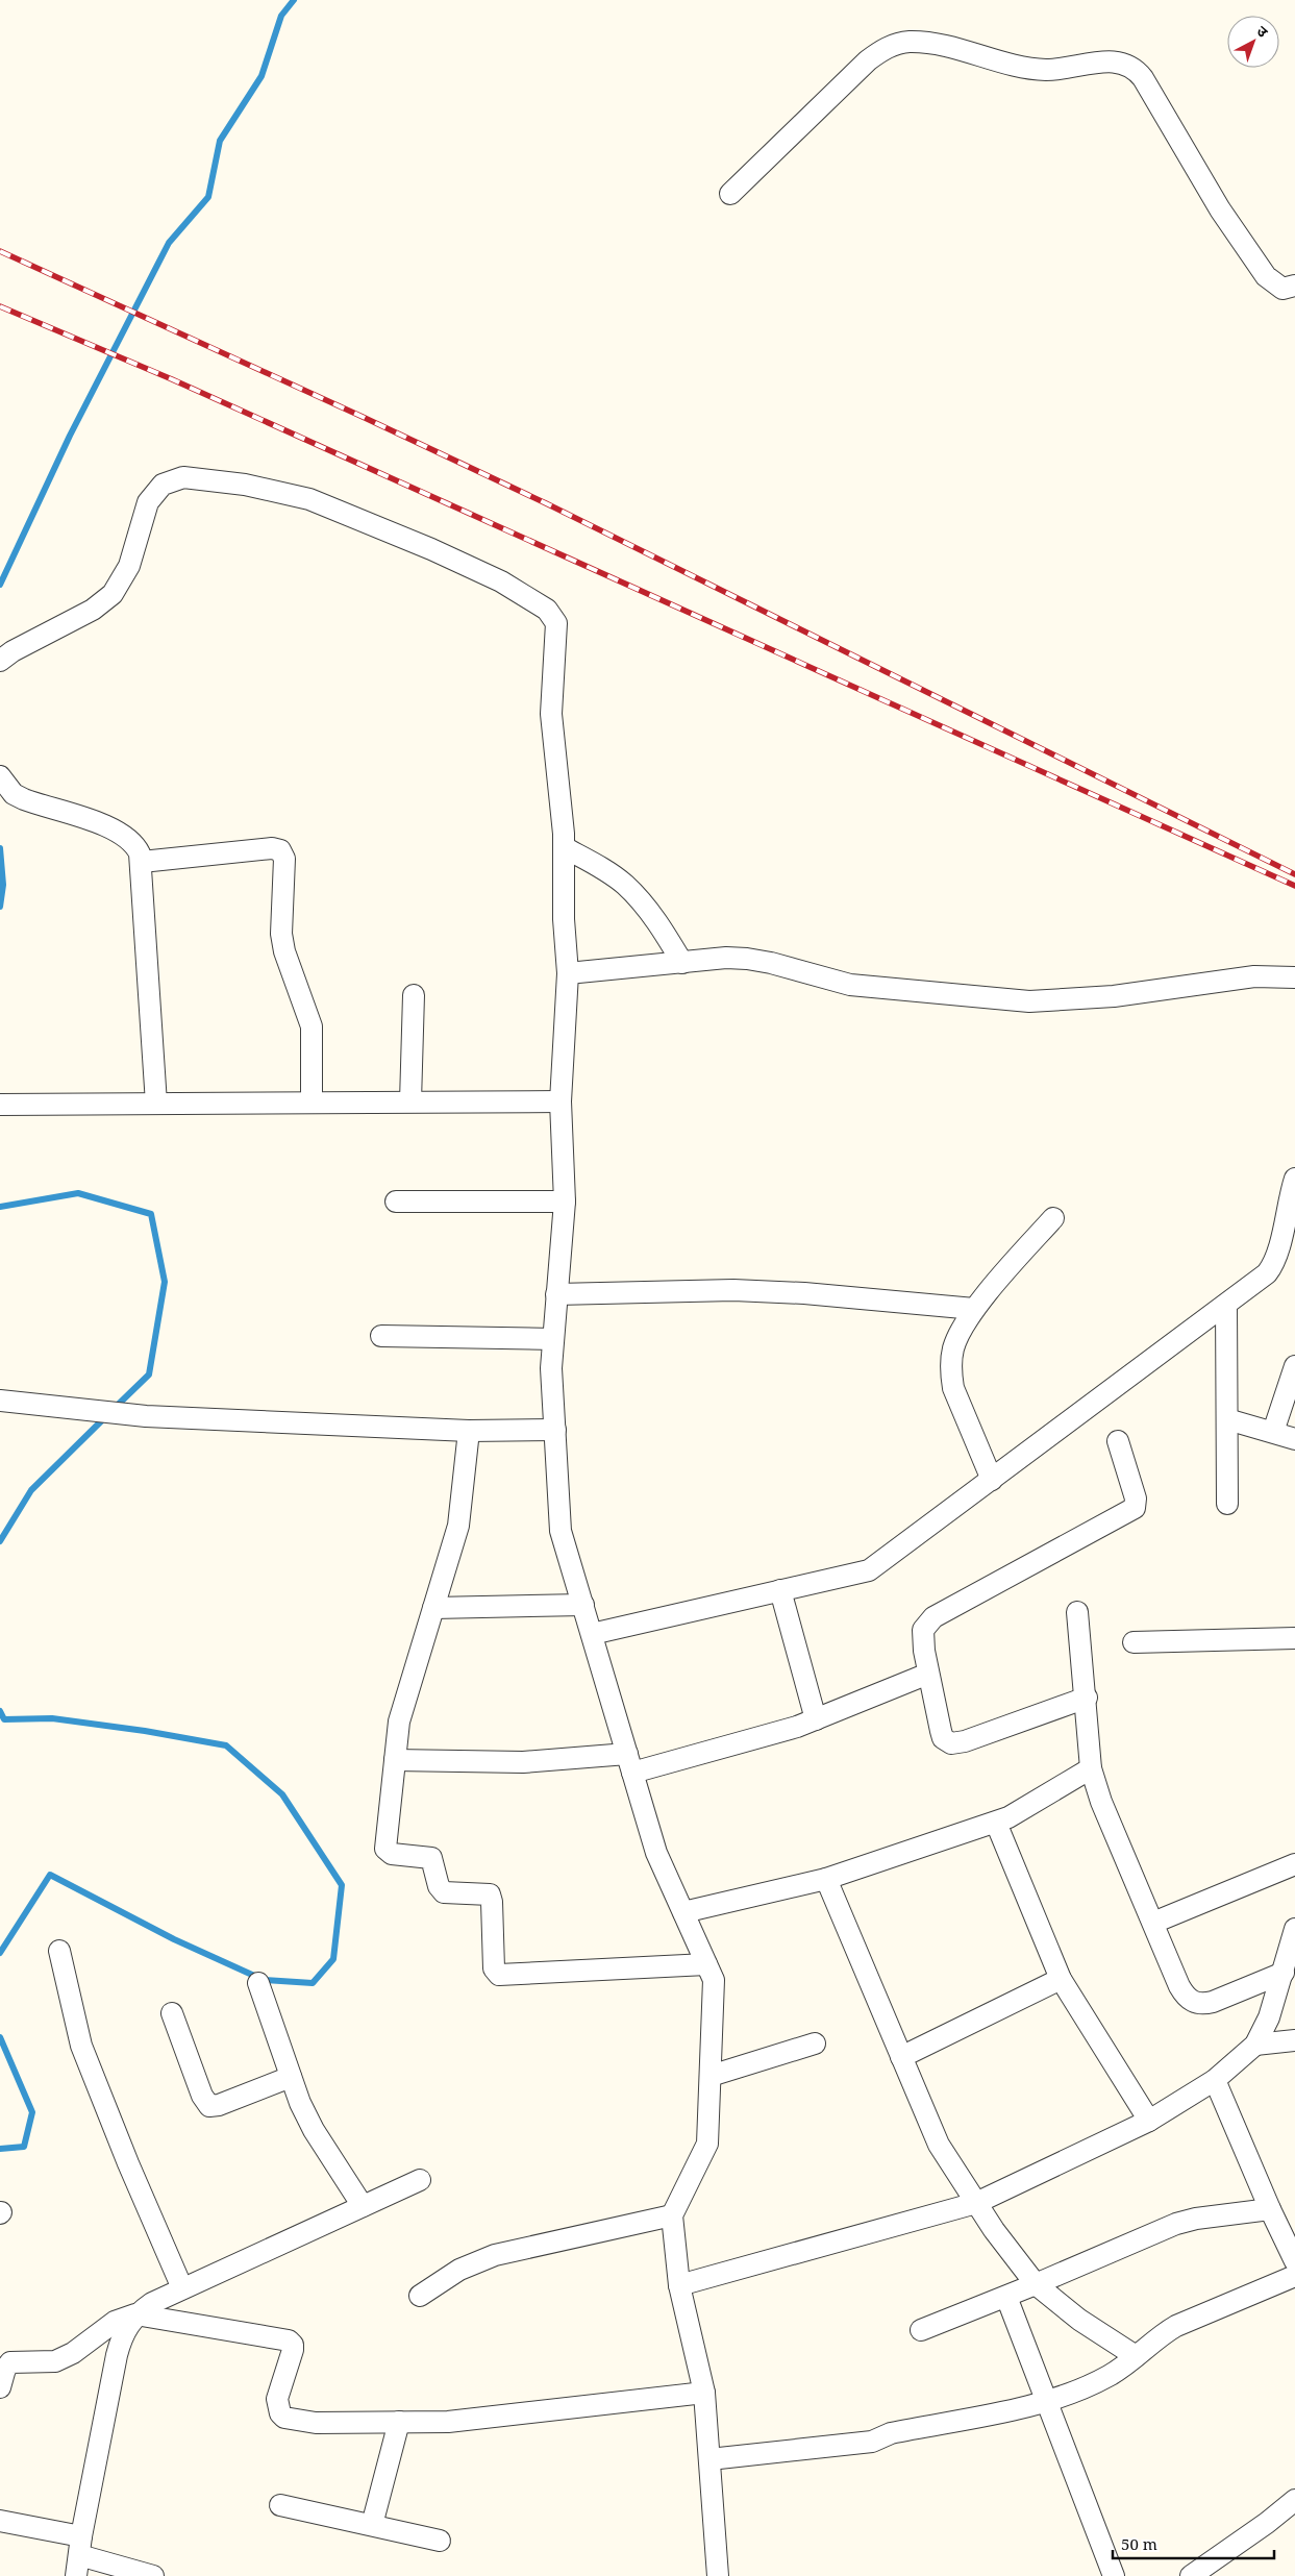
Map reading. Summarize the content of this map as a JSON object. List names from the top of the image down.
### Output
{
  "scale_bar": "50 m",
  "north": "top right"
}
